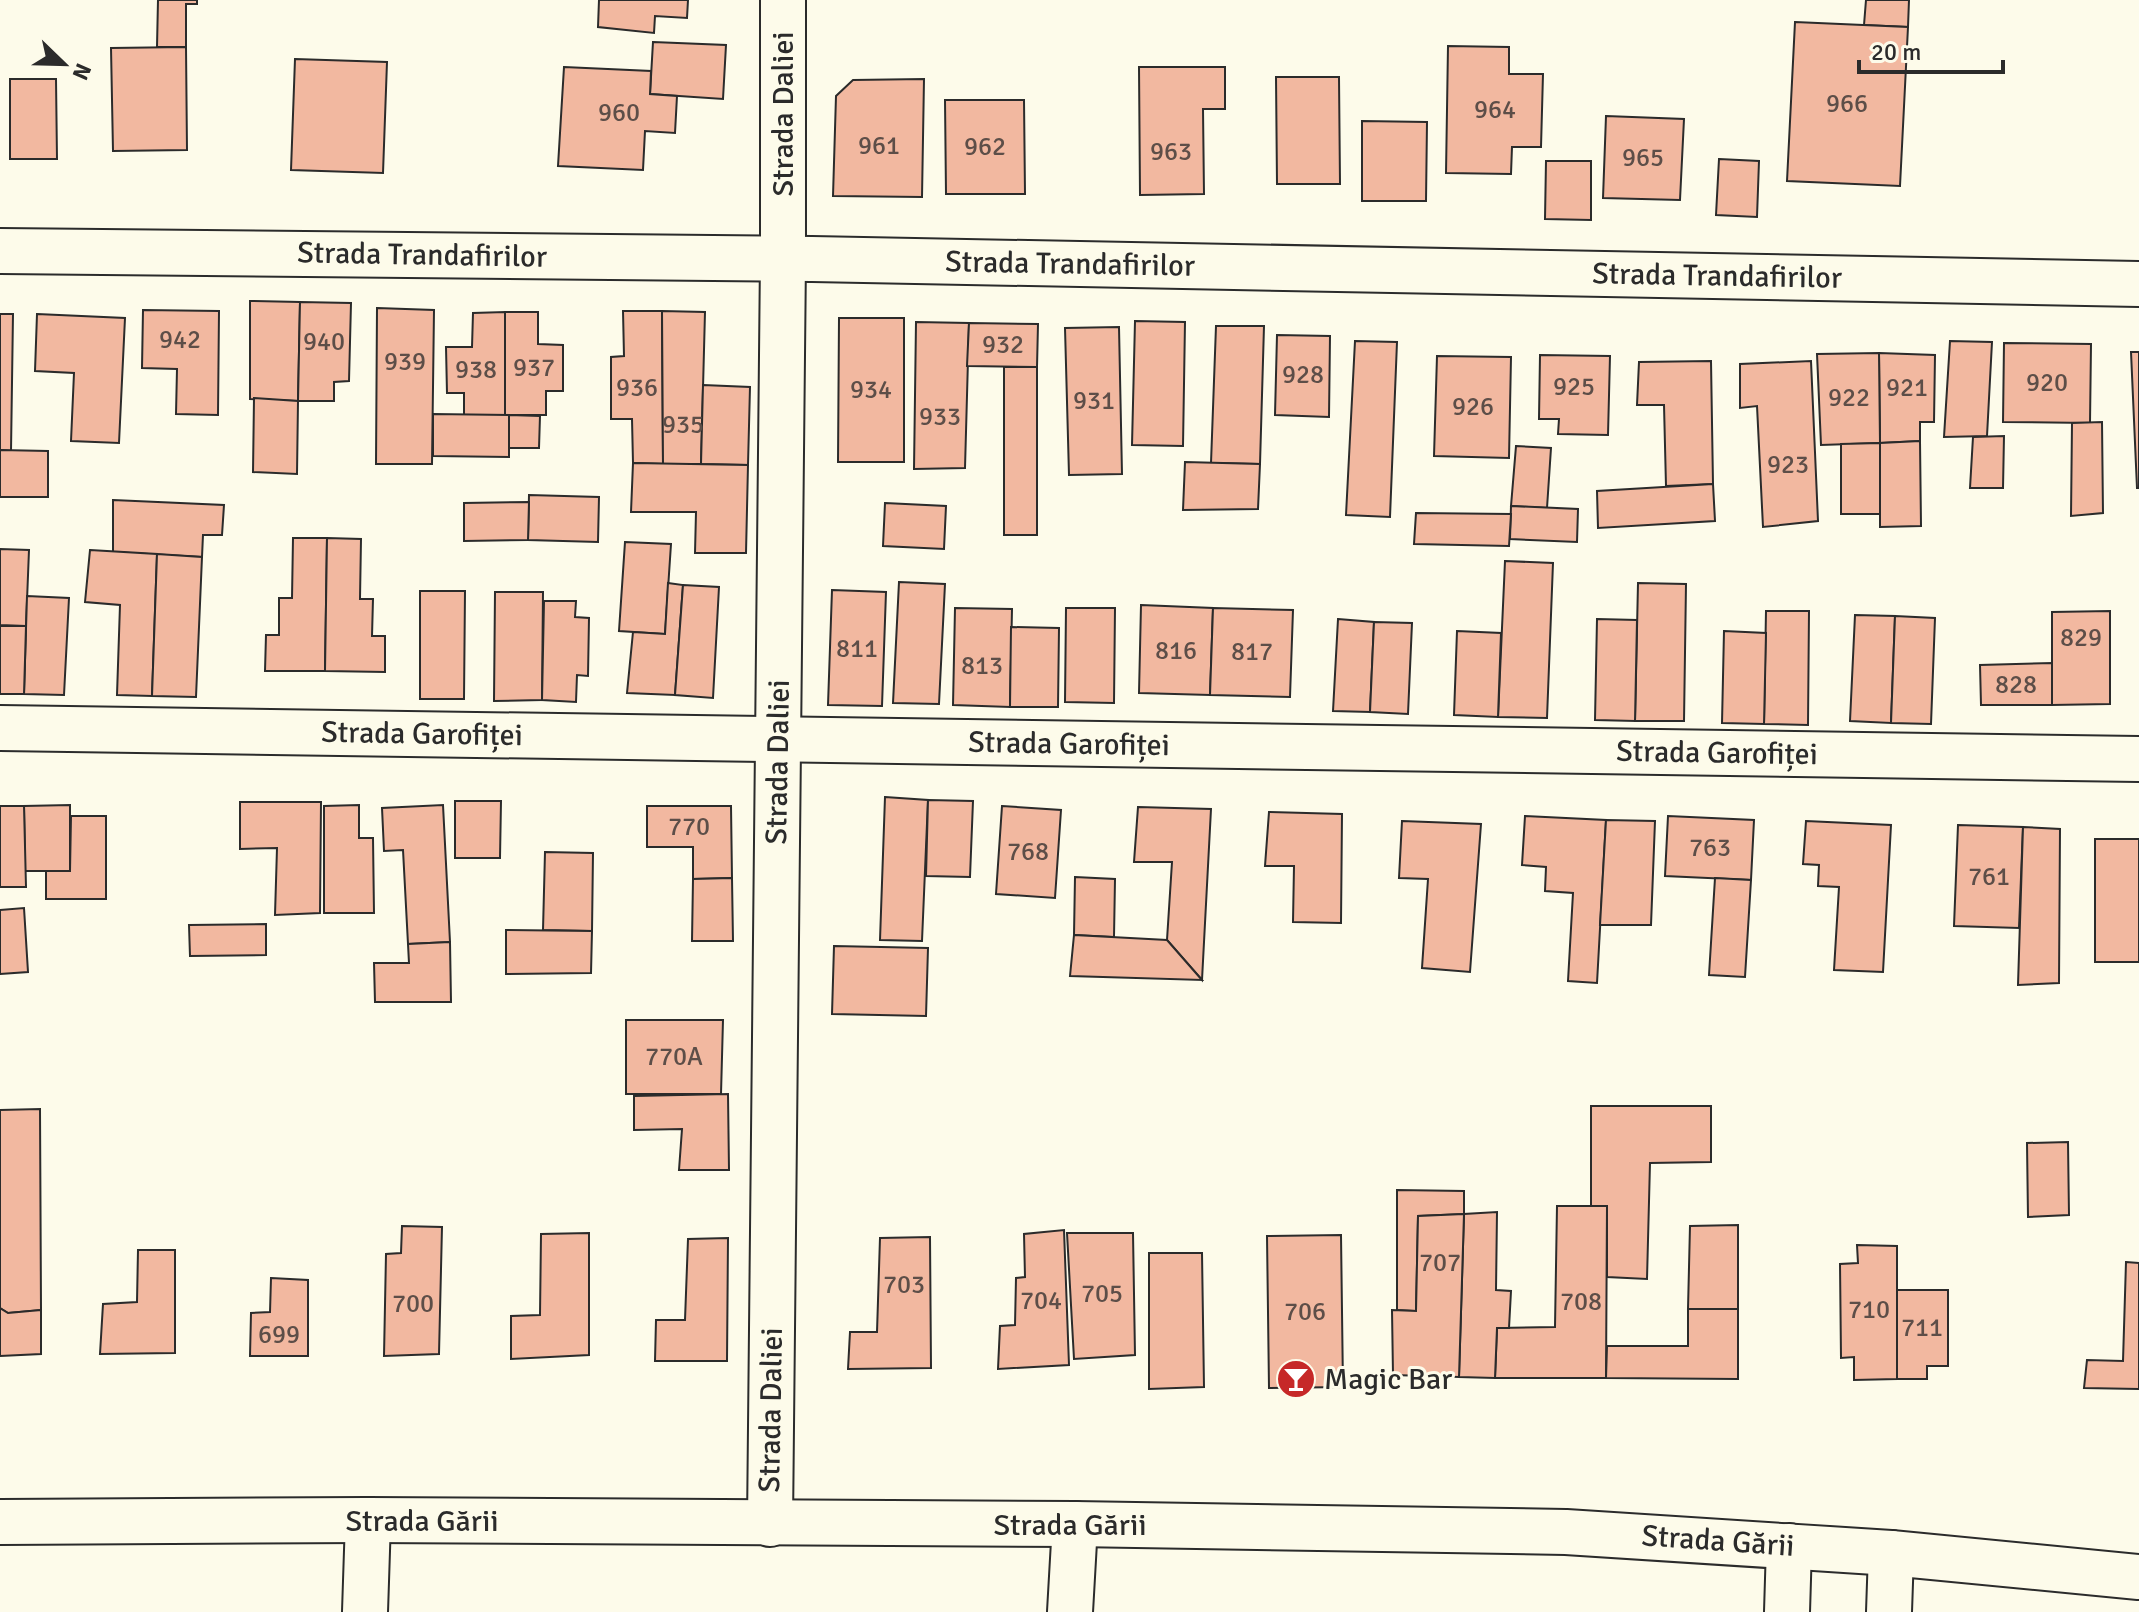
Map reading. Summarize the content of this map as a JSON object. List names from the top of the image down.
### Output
{
  "streets": {
    "street": [
      "Strada Daliei",
      "Strada Trandafirilor",
      "Strada Garofiței",
      "Strada Gării"
    ]
  },
  "crossings": [
    ["Strada Daliei", "Strada Trandafirilor"],
    ["Strada Daliei", "Strada Garofiței"],
    ["Strada Daliei", "Strada Gării"]
  ],
  "places": {
    "bar": ["Magic Bar"]
  },
  "house_numbers": [
    "966",
    "964",
    "960",
    "961",
    "962",
    "963",
    "965",
    "942",
    "940",
    "932",
    "939",
    "937",
    "938",
    "928",
    "920",
    "925",
    "936",
    "921",
    "934",
    "922",
    "931",
    "926",
    "933",
    "935",
    "923",
    "829",
    "811",
    "816",
    "817",
    "813",
    "828",
    "770",
    "763",
    "768",
    "761",
    "770A",
    "707",
    "703",
    "705",
    "704",
    "708",
    "700",
    "710",
    "706",
    "711",
    "699"
  ],
  "scale_bar": "20 m",
  "north": "bottom right"
}
